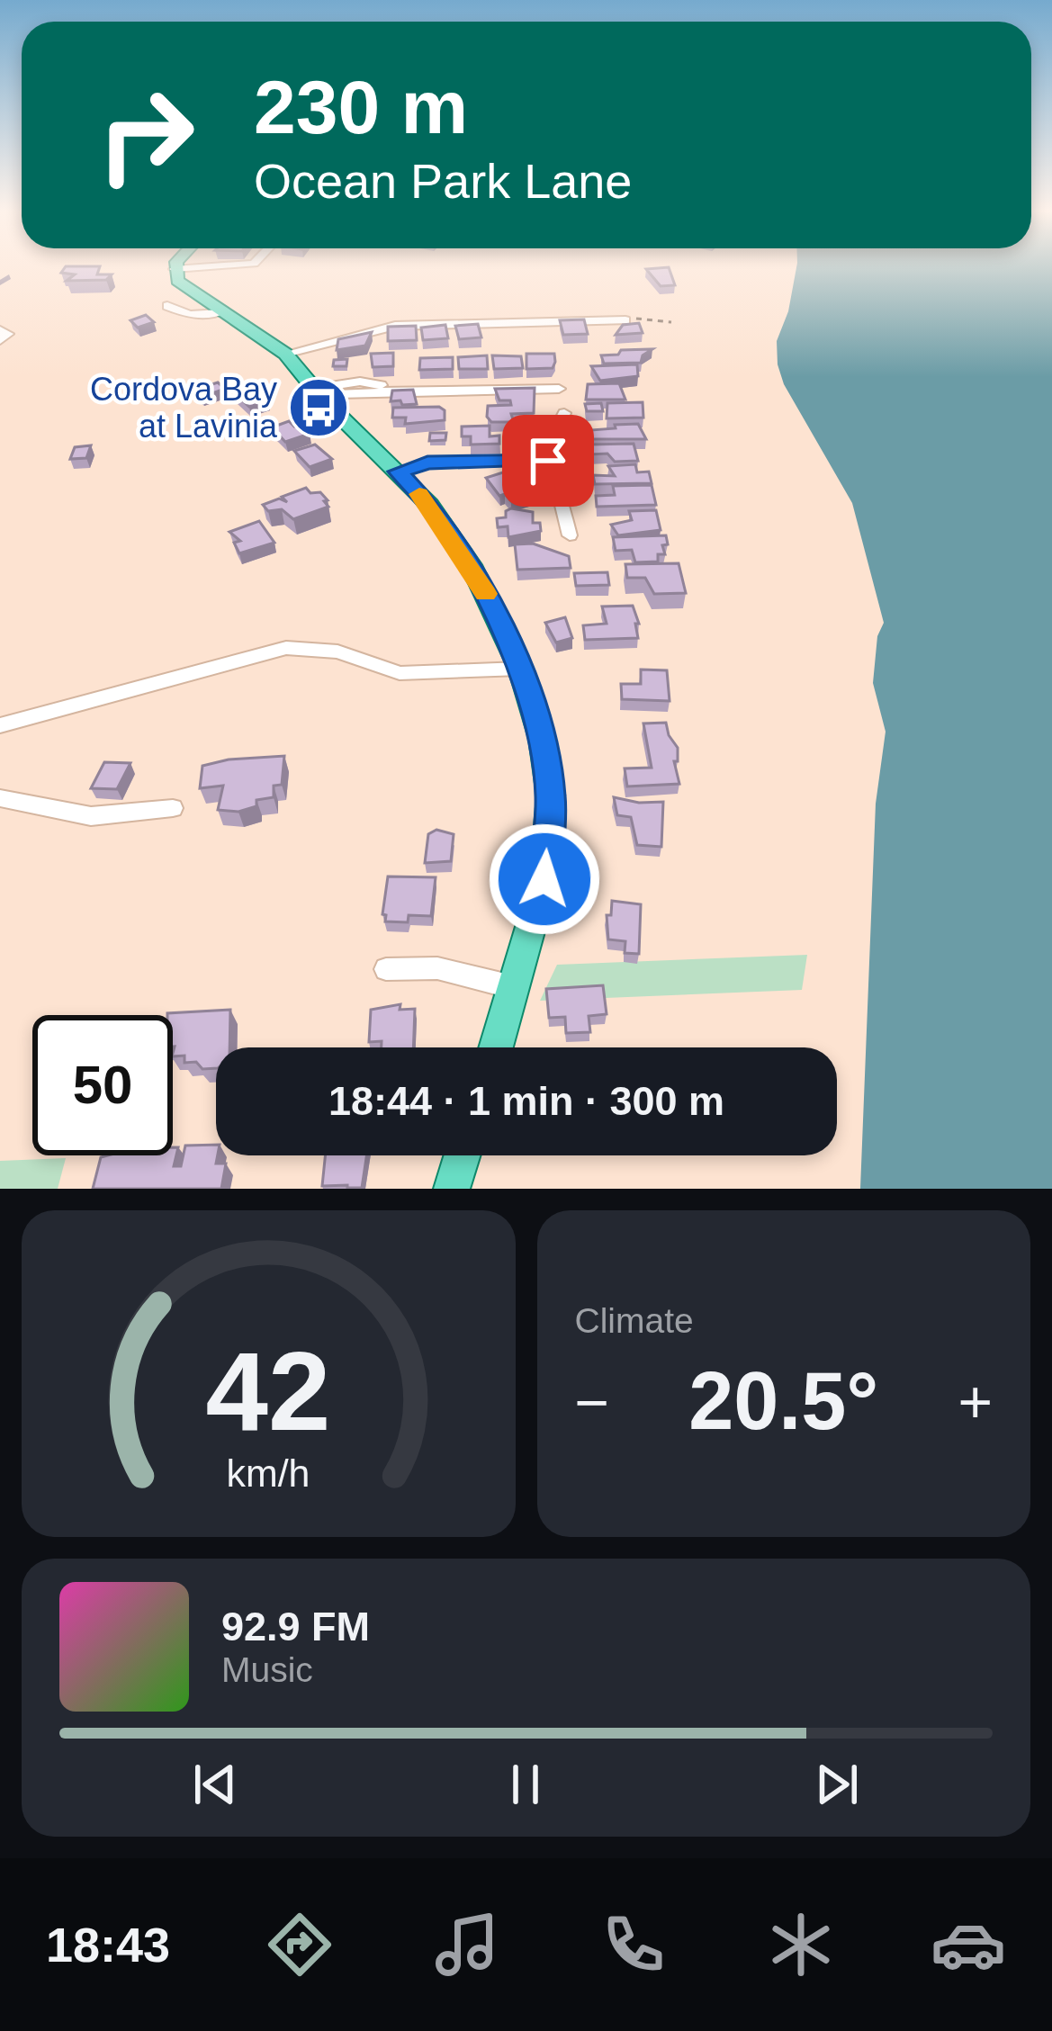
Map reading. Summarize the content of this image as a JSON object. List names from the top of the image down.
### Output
{
  "places": {
    "bus stop": ["Cordova Bay at Lavinia"]
  },
  "page": {
    "turn": ["230 m", "Ocean Park Lane"],
    "limit": "50",
    "trip": "18:44 · 1 min · 300 m",
    "tile": "Climate",
    "heat": ["−", "20.5°", "+"],
    "song": ["92.9 FM", "Music"],
    "tabs": "18:43",
    "gauge": ["42", "km/h"]
  }
}
